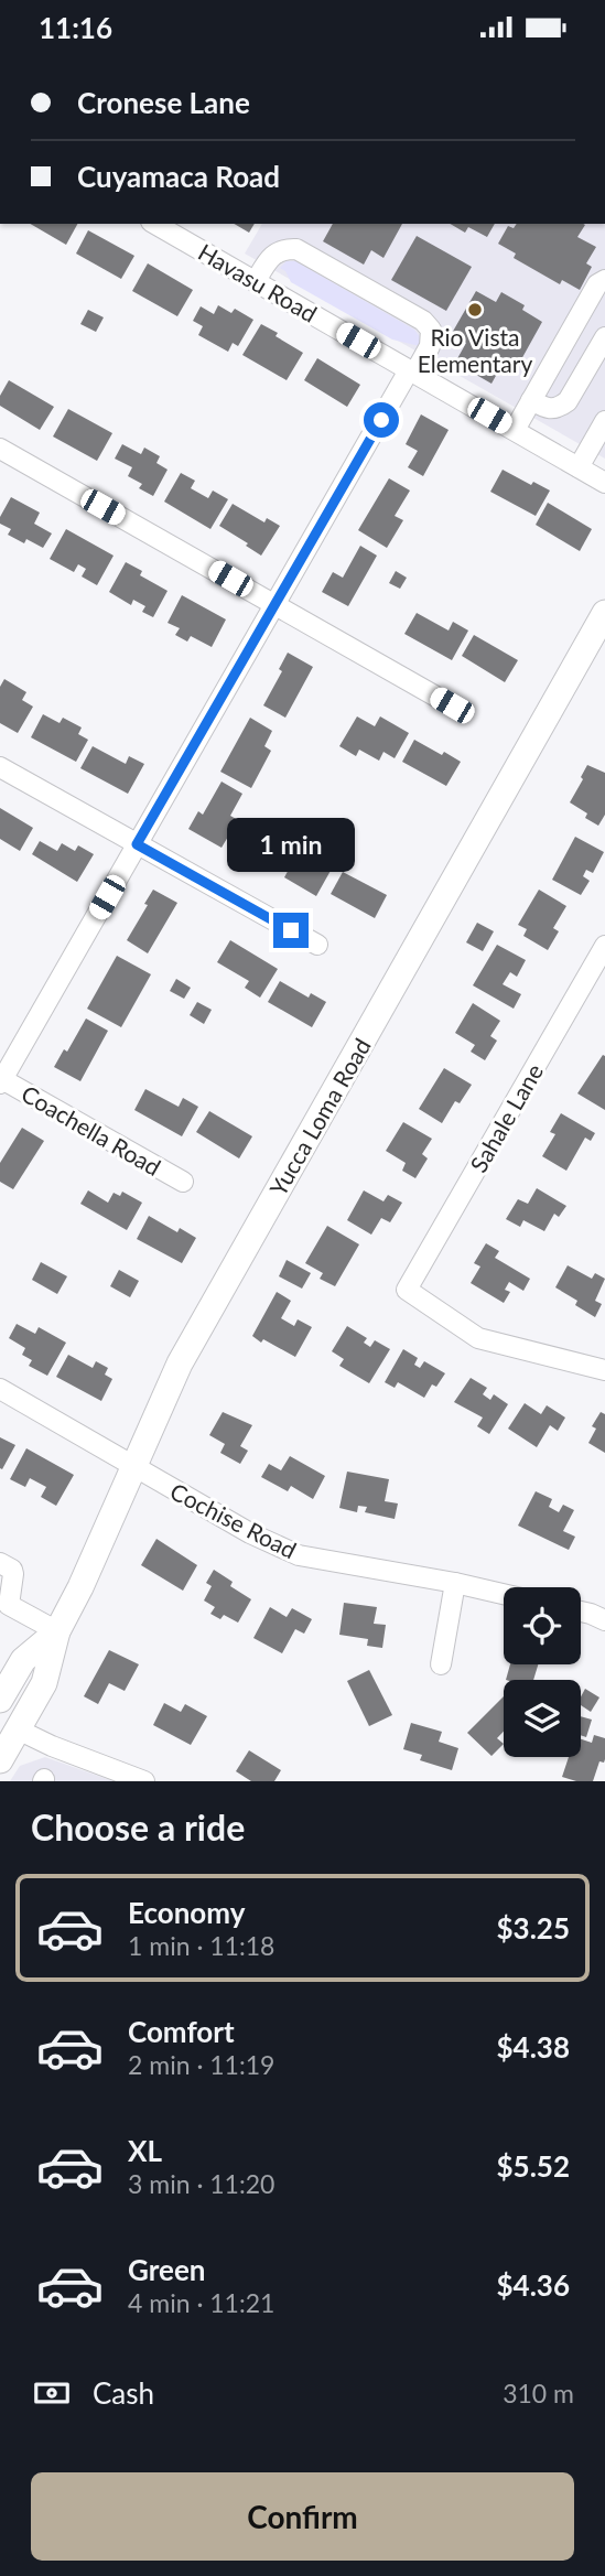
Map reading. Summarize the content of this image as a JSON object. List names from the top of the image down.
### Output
{
  "streets": {
    "main road": ["Yucca Loma Road"],
    "street": [
      "Havasu Road",
      "Sahale Lane",
      "Coachella Road",
      "Cochise Road"
    ]
  },
  "crossings": [
    ["Yucca Loma Road", "Cochise Road"]
  ],
  "places": ["Rio Vista Elementary"],
  "page": {
    "status": "11:16",
    "banner": ["Cronese Lane", "Cuyamaca Road"],
    "bubble": "1 min",
    "heading": "Choose a ride",
    "list": [
      {
        "name": "Economy",
        "note": "1 min · 11:18",
        "value": "$3.25"
      },
      {
        "name": "Comfort",
        "note": "2 min · 11:19",
        "value": "$4.38"
      },
      {
        "name": "XL",
        "note": "3 min · 11:20",
        "value": "$5.52"
      },
      {
        "name": "Green",
        "note": "4 min · 11:21",
        "value": "$4.36"
      }
    ],
    "pay": ["Cash", "310 m"],
    "buttons": "Confirm"
  }
}
